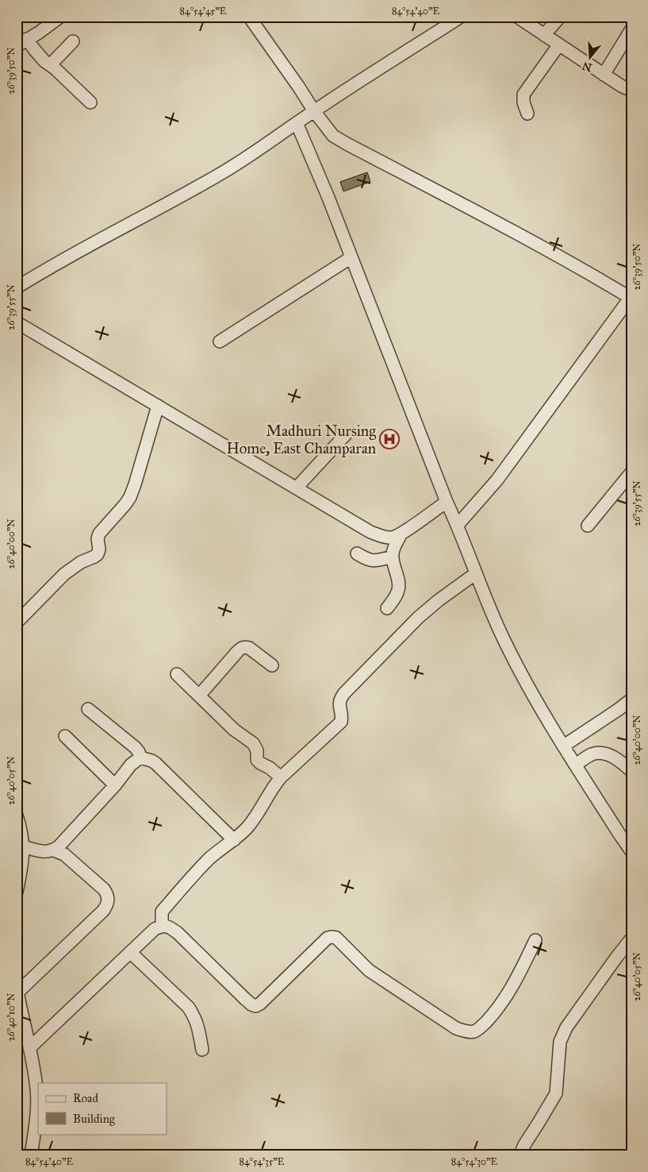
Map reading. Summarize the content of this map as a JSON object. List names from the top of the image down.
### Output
{
  "places": {
    "hospital": ["Madhuri Nursing Home, East Champaran"]
  },
  "legend": ["Road", "Building"],
  "north": "bottom",
  "coordinates": [
    "84°54'45\"E",
    "84°54'40\"E",
    "26°39'50\"N",
    "26°39'55\"N",
    "26°40'00\"N",
    "26°40'05\"N",
    "26°40'10\"N",
    "84°54'35\"E",
    "84°54'30\"E"
  ]
}
